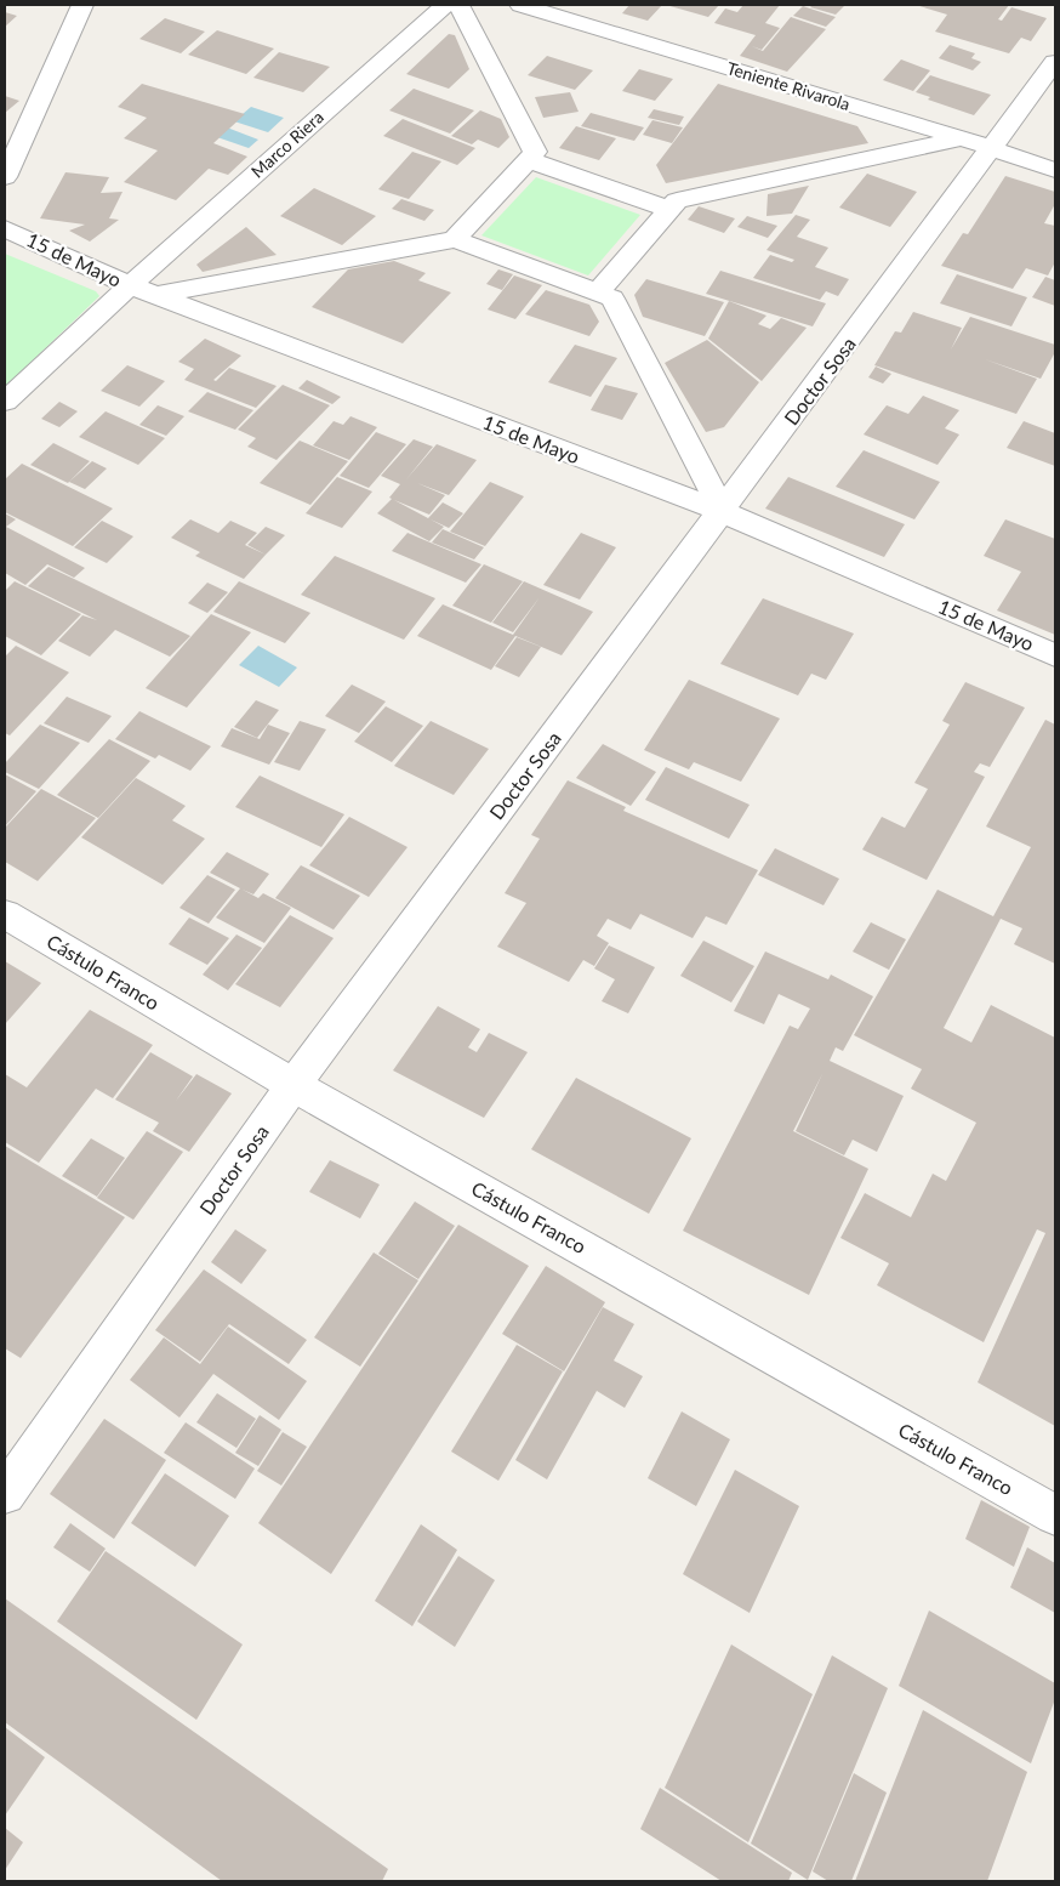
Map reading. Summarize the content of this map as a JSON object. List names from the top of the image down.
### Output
{
  "streets": {
    "street": [
      "Teniente Rivarola",
      "Marco Riera",
      "15 de Mayo",
      "Doctor Sosa",
      "Cástulo Franco"
    ]
  },
  "crossings": [
    ["Teniente Rivarola", "Doctor Sosa"],
    ["Marco Riera", "15 de Mayo"],
    ["15 de Mayo", "Doctor Sosa"],
    ["Doctor Sosa", "Cástulo Franco"]
  ]
}
